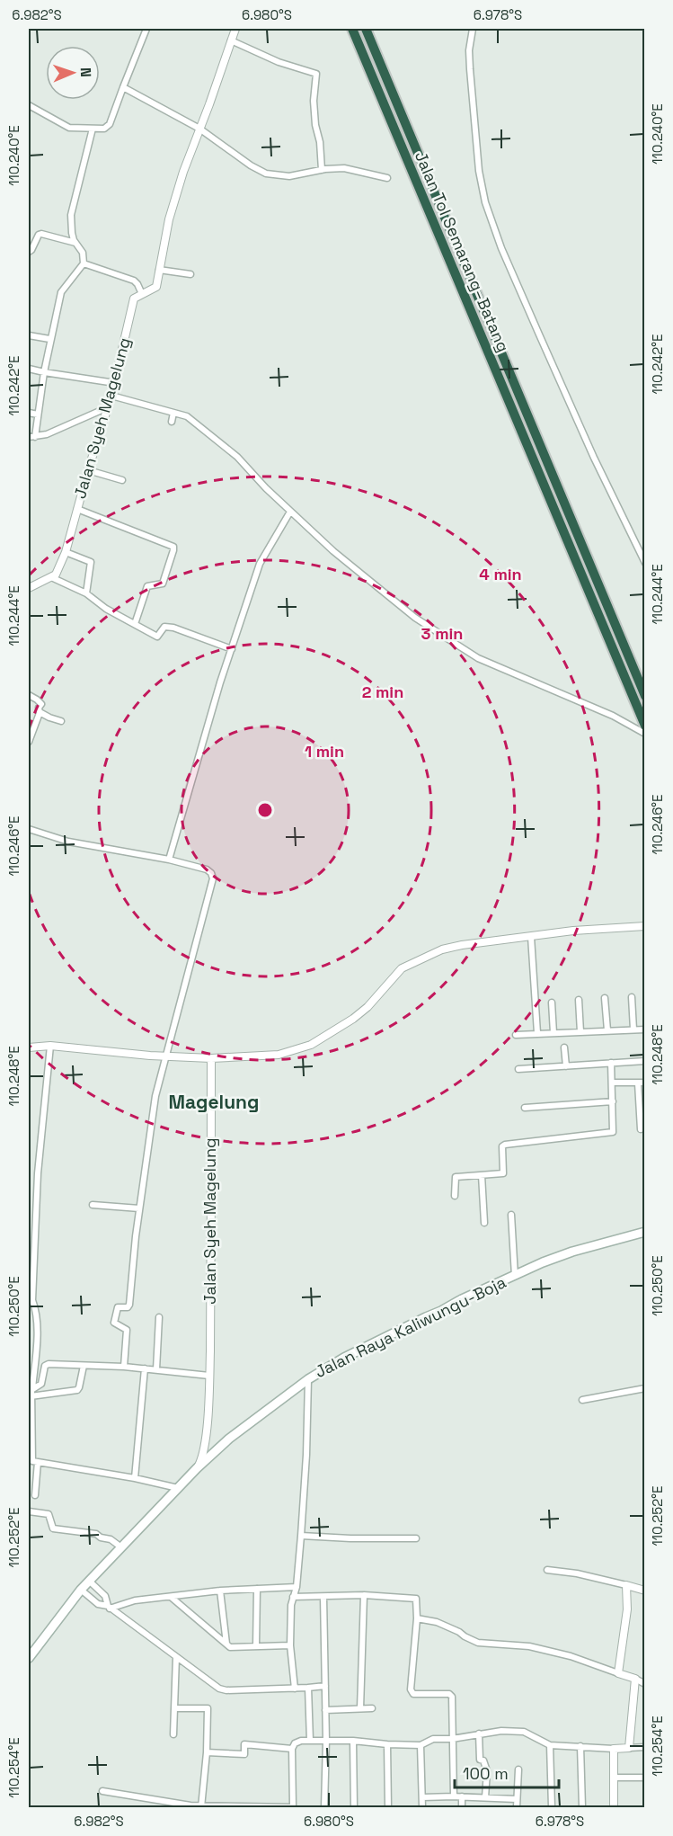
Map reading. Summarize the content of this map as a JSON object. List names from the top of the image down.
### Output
{
  "streets": {
    "highway": ["Jalan Tol Semarang–Batang"],
    "main road": ["Jalan Raya Kaliwungu-Boja"],
    "street": ["Jalan Syeh Magelung"]
  },
  "crossings": [
    ["Jalan Syeh Magelung", "Jalan Raya Kaliwungu-Boja"]
  ],
  "districts": ["Magelung"],
  "scale_bar": "100 m",
  "north": "right",
  "coordinates": [
    "6.982°S",
    "6.980°S",
    "6.978°S",
    "110.240°E",
    "110.242°E",
    "110.244°E",
    "110.246°E",
    "110.248°E",
    "110.250°E",
    "110.252°E",
    "110.254°E"
  ],
  "rings": [
    "4 min",
    "3 min",
    "2 min",
    "1 min"
  ]
}
